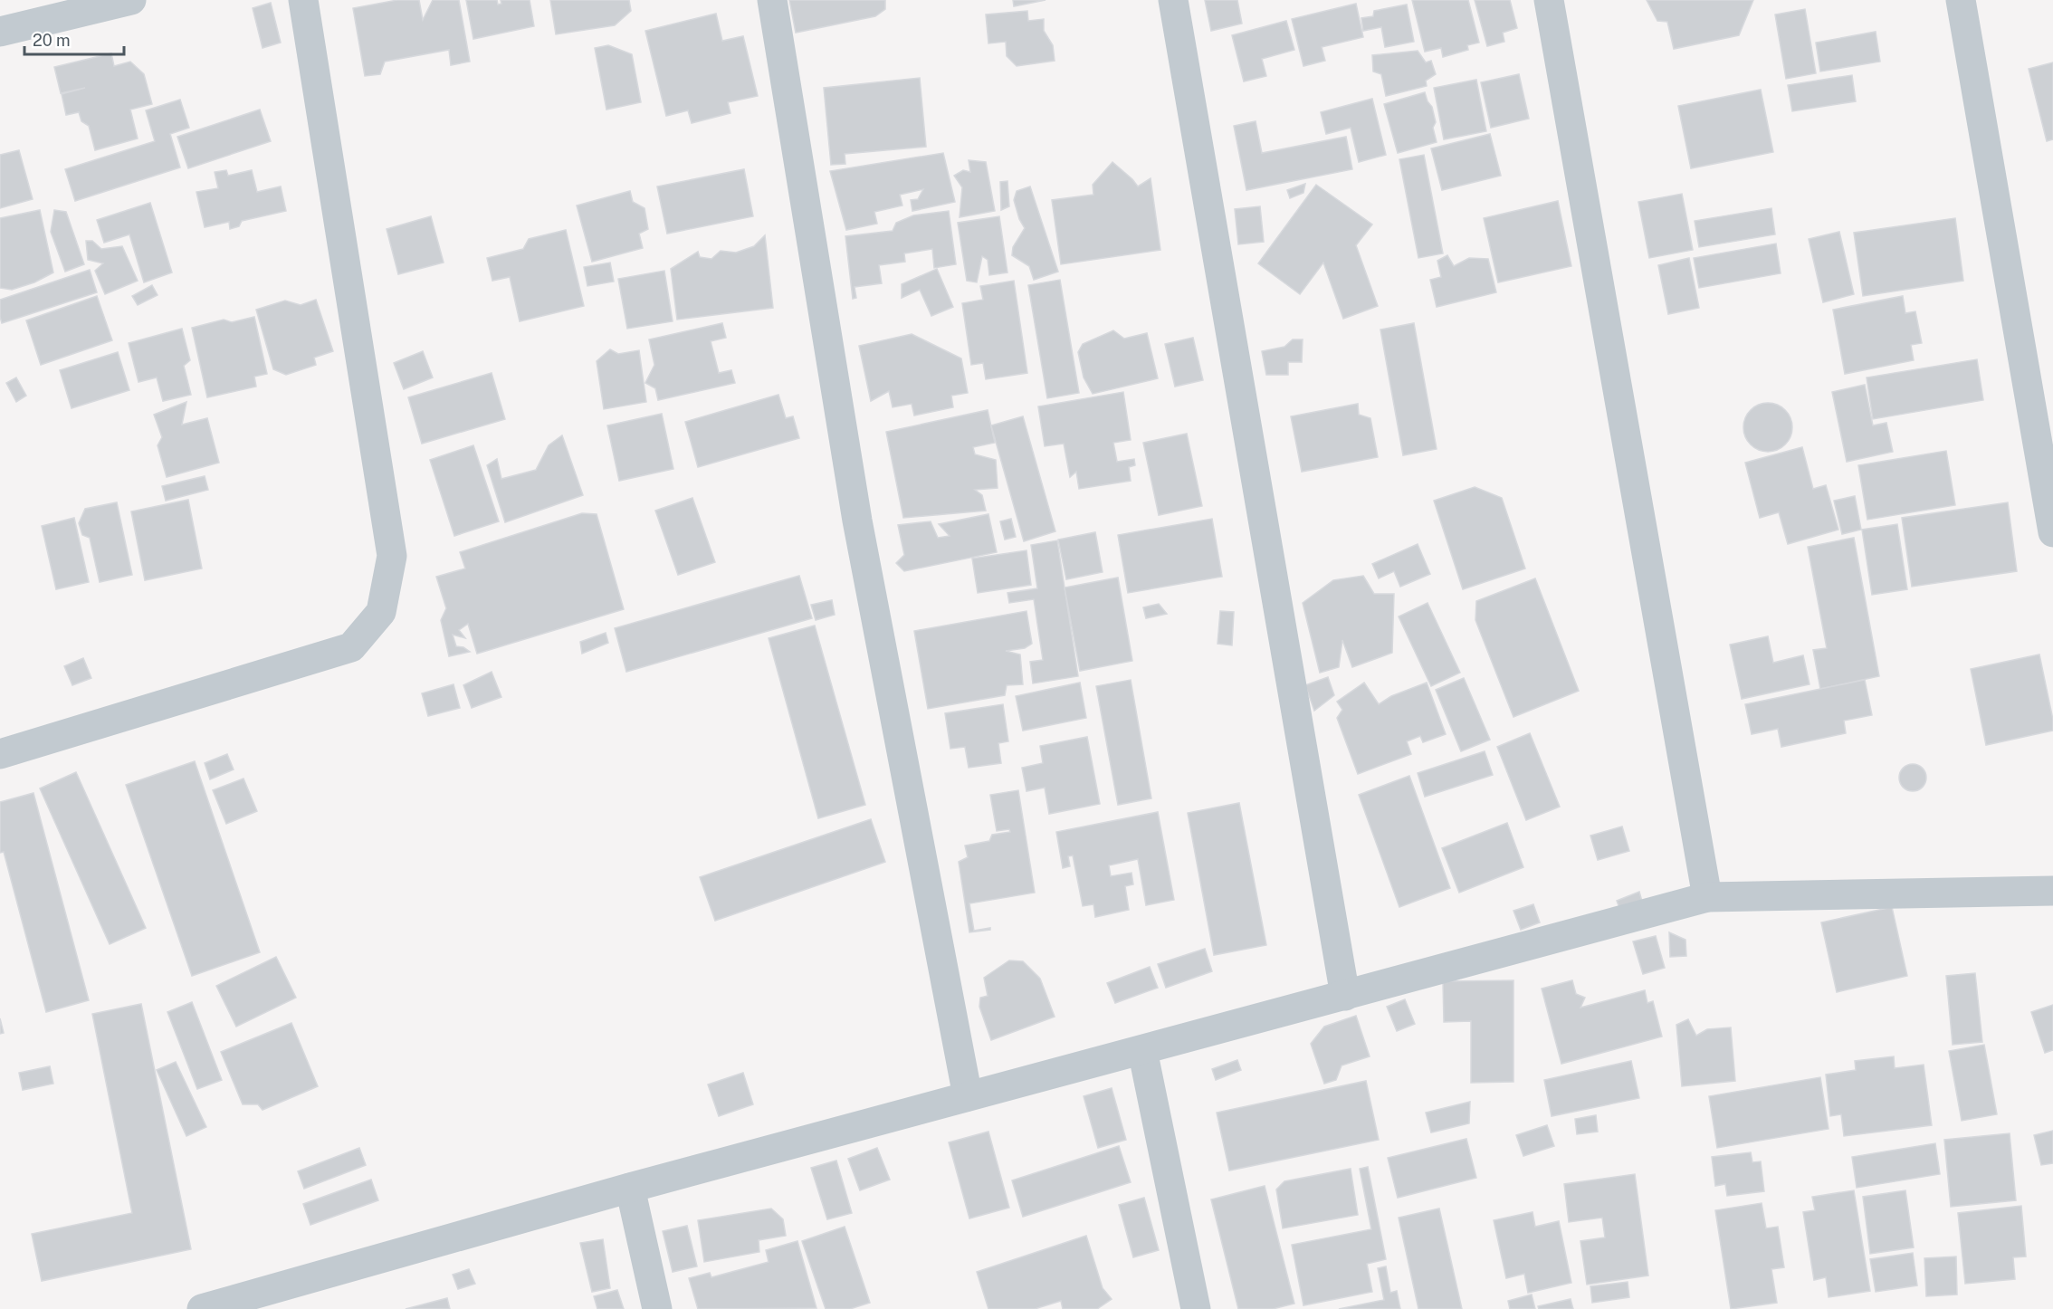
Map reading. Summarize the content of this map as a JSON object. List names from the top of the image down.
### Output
{
  "scale_bar": "20 m"
}
